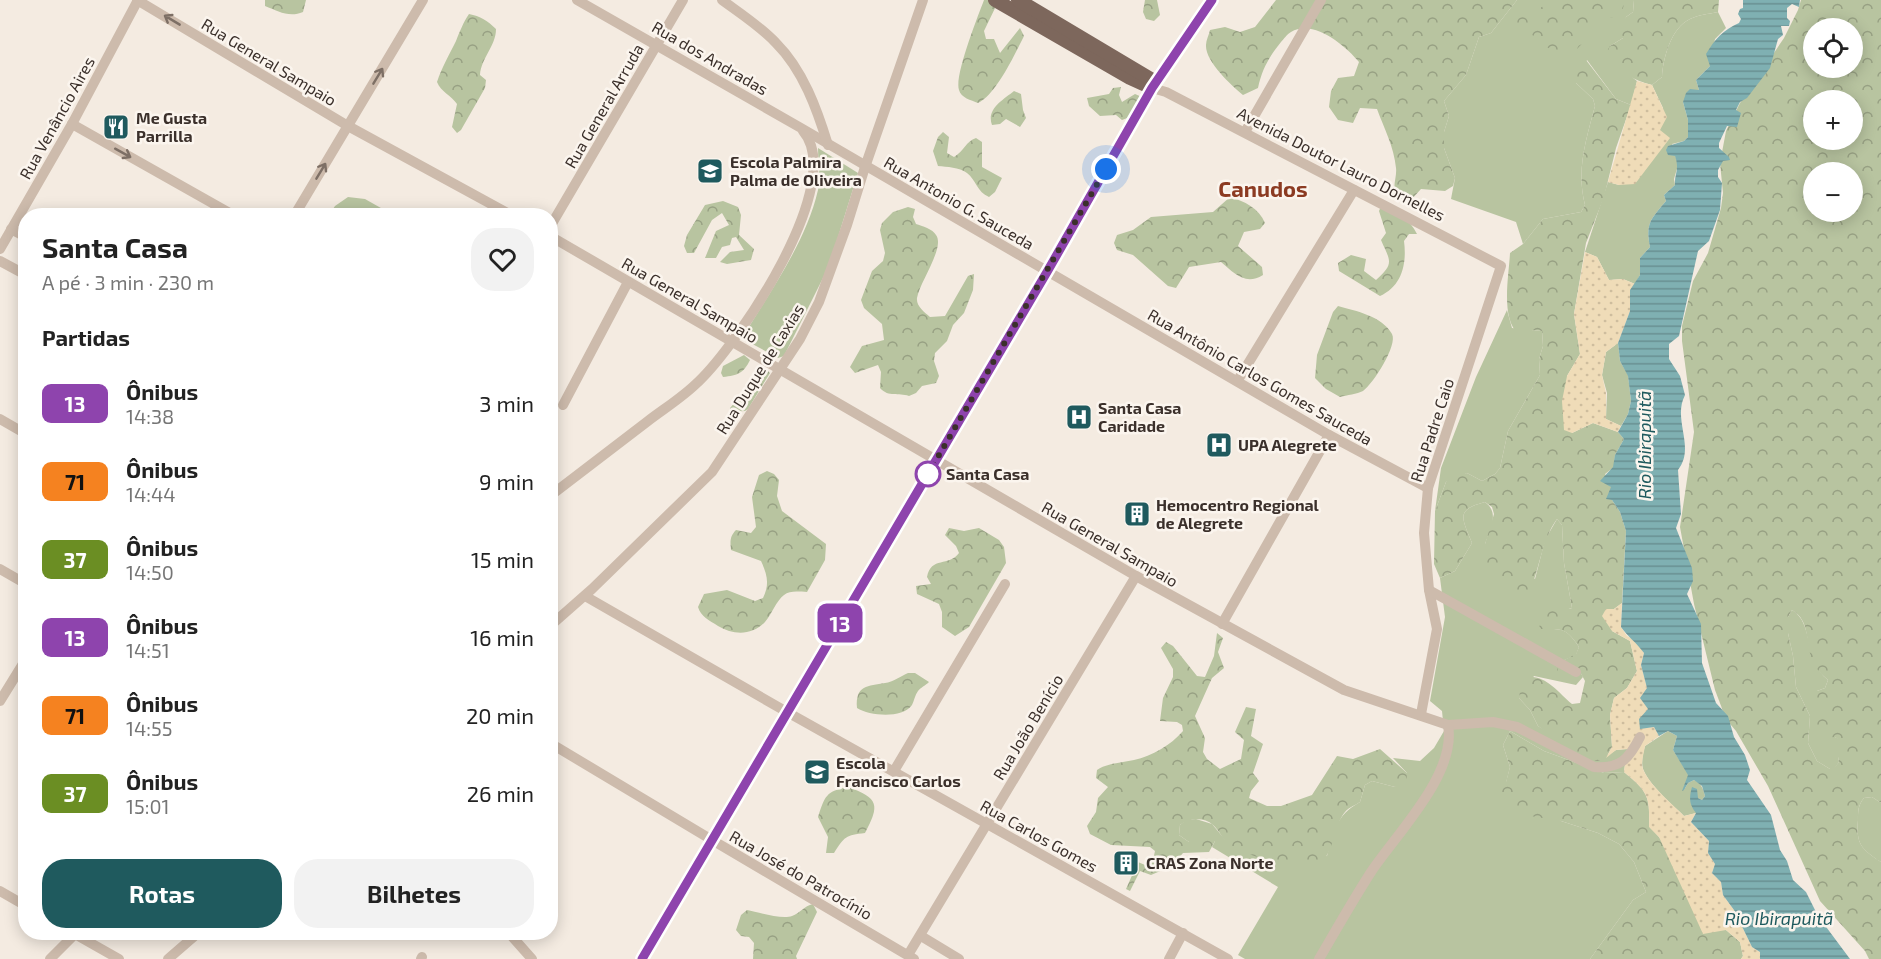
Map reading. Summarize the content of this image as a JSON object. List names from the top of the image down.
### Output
{
  "streets": {
    "main road": ["Avenida Doutor Lauro Dornelles"],
    "street": [
      "Rua dos Andradas",
      "Rua General Sampaio",
      "Rua General Arruda",
      "Rua Venâncio Aires",
      "Rua Antonio G. Sauceda",
      "Rua Duque de Caxias",
      "Rua Antônio Carlos Gomes Sauceda",
      "Rua Padre Caio",
      "Rua João Benício",
      "Rua Carlos Gomes",
      "Rua José do Patrocínio"
    ]
  },
  "crossings": [
    ["Rua dos Andradas", "Rua General Arruda"],
    ["Rua dos Andradas", "Rua Antonio G. Sauceda"],
    ["Rua General Sampaio", "Rua Venâncio Aires"],
    ["Rua General Sampaio", "Rua Duque de Caxias"],
    ["Rua General Sampaio", "Rua Padre Caio"],
    ["Rua General Sampaio", "Rua João Benício"],
    ["Avenida Doutor Lauro Dornelles", "Rua Padre Caio"],
    ["Rua Antonio G. Sauceda", "Rua Duque de Caxias"],
    ["Rua Antonio G. Sauceda", "Rua Antônio Carlos Gomes Sauceda"],
    ["Rua Duque de Caxias", "Rua Carlos Gomes"],
    ["Rua Antônio Carlos Gomes Sauceda", "Rua Padre Caio"],
    ["Rua João Benício", "Rua Carlos Gomes"],
    ["Rua João Benício", "Rua José do Patrocínio"]
  ],
  "districts": ["Canudos"],
  "water": ["Rio Ibirapuitã"],
  "places": {
    "restaurant": ["Me Gusta Parrilla"],
    "school or university": ["Escola Palmira Palma de Oliveira", "Escola Francisco Carlos"],
    "hospital": ["Santa Casa Caridade", "UPA Alegrete"],
    "other": ["Santa Casa"],
    "building": ["Hemocentro Regional de Alegrete", "CRAS Zona Norte"]
  },
  "lines": ["bus line 13"],
  "page": {
    "on_map": "13",
    "map_buttons": ["+", "−"],
    "heading": [
      ["Santa Casa", "A pé · 3 min · 230 m"],
      "Partidas"
    ],
    "list": [
      {
        "mark": "13",
        "name": "Ônibus",
        "note": "14:38",
        "value": "3 min"
      },
      {
        "mark": "71",
        "name": "Ônibus",
        "note": "14:44",
        "value": "9 min"
      },
      {
        "mark": "37",
        "name": "Ônibus",
        "note": "14:50",
        "value": "15 min"
      },
      {
        "mark": "13",
        "name": "Ônibus",
        "note": "14:51",
        "value": "16 min"
      },
      {
        "mark": "71",
        "name": "Ônibus",
        "note": "14:55",
        "value": "20 min"
      },
      {
        "mark": "37",
        "name": "Ônibus",
        "note": "15:01",
        "value": "26 min"
      }
    ],
    "buttons": ["Rotas", "Bilhetes"]
  }
}
